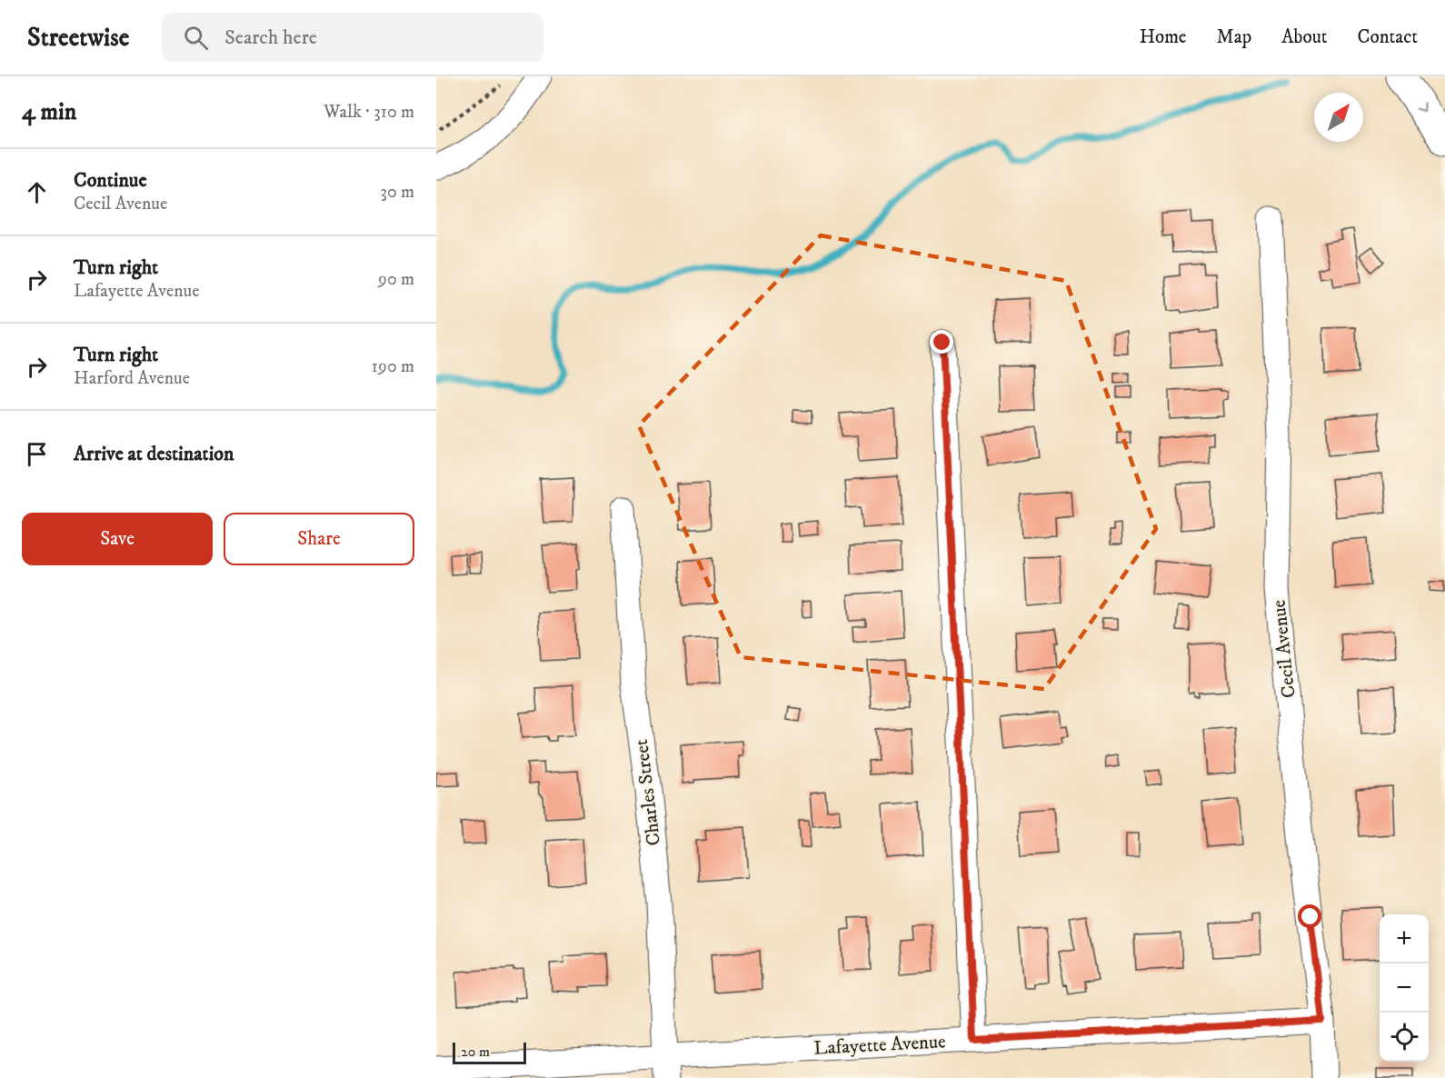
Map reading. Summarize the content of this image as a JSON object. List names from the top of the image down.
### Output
{
  "streets": {
    "street": ["Cecil Avenue", "Charles Street", "Lafayette Avenue"]
  },
  "crossings": [
    ["Cecil Avenue", "Lafayette Avenue"],
    ["Charles Street", "Lafayette Avenue"]
  ],
  "scale_bar": "20 m",
  "north": "top right",
  "page": {
    "header": "Streetwise",
    "search": "Search here",
    "nav": [
      "Home",
      "Map",
      "About",
      "Contact"
    ],
    "heading": ["4 min", "Walk · 310 m"],
    "list": [
      ["Continue", "Cecil Avenue", "30 m"],
      ["Turn right", "Lafayette Avenue", "90 m"],
      ["Turn right", "Harford Avenue", "190 m"],
      "Arrive at destination"
    ],
    "buttons": ["Save", "Share"],
    "map_buttons": ["+", "−"],
    "scale": "20 m"
  }
}
